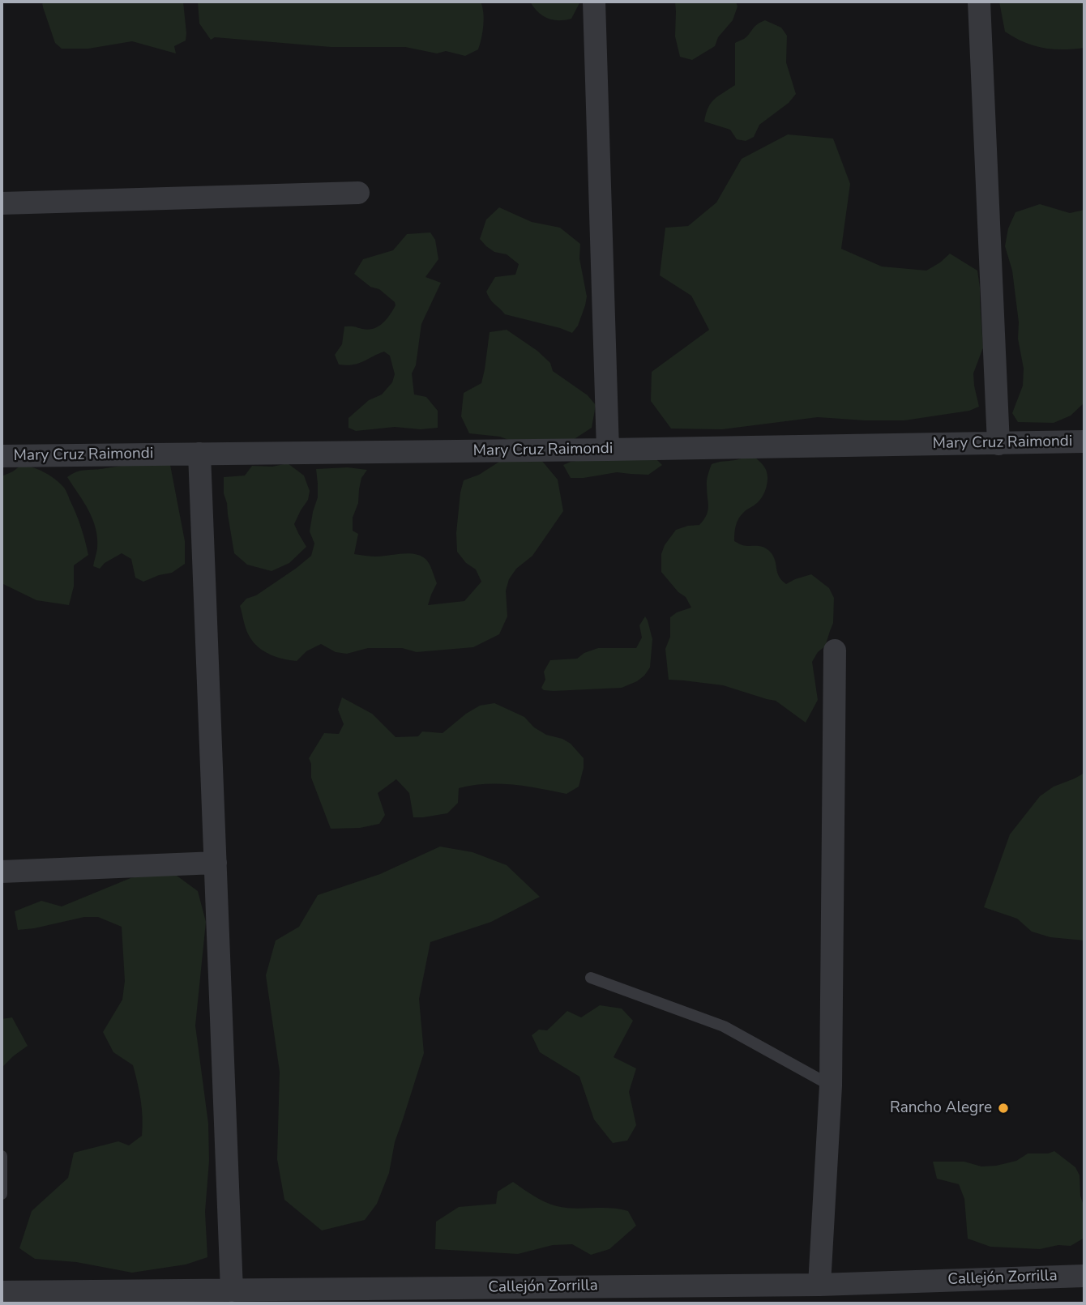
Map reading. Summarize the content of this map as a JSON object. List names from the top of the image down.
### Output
{
  "streets": {
    "street": ["Mary Cruz Raimondi", "Callejón Zorrilla"]
  },
  "places": ["Rancho Alegre"]
}
